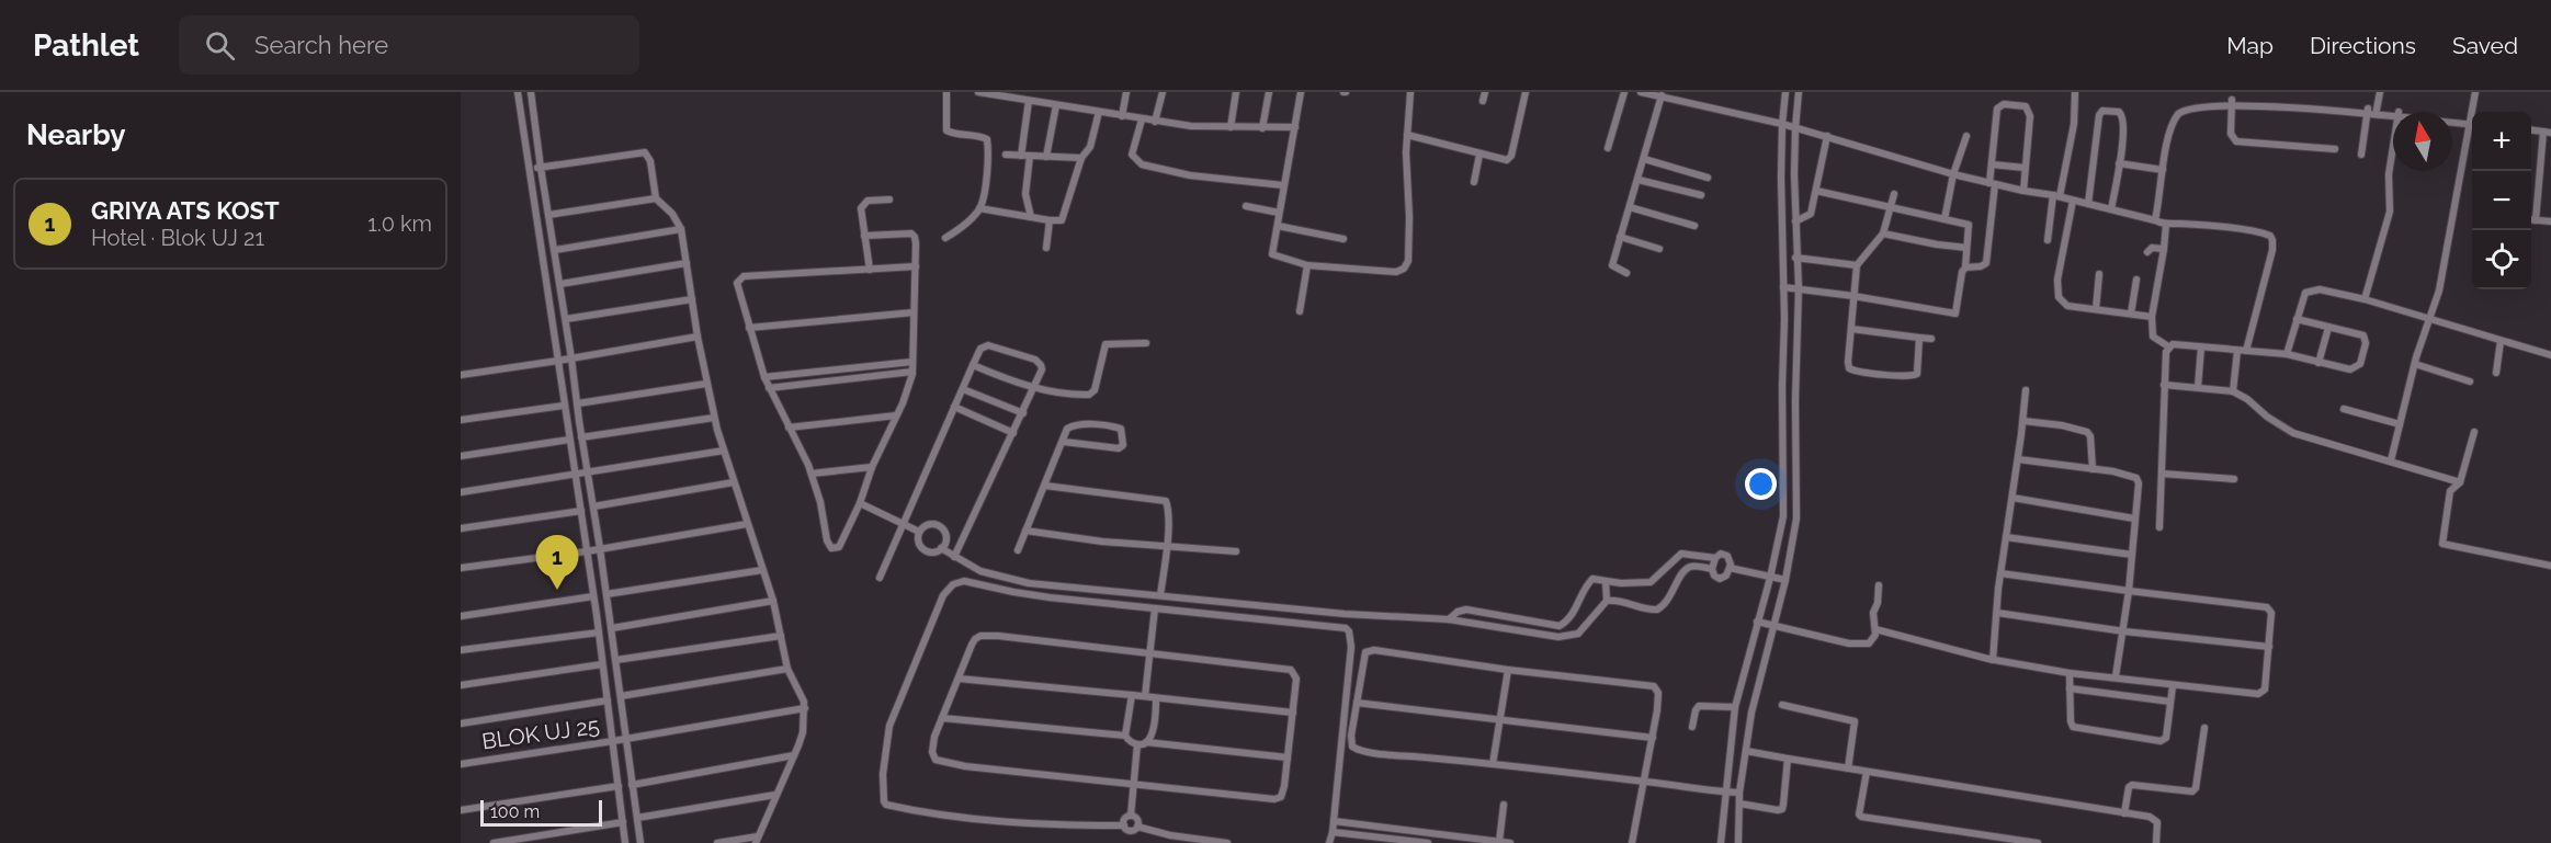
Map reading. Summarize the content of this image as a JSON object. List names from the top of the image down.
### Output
{
  "streets": {
    "street": ["BLOK UJ 25"]
  },
  "scale_bar": "100 m",
  "north": "top",
  "page": {
    "header": "Pathlet",
    "search": "Search here",
    "nav": ["Map", "Directions", "Saved"],
    "heading": "Nearby",
    "map_buttons": ["+", "−"],
    "list": [
      {
        "mark": "1",
        "name": "GRIYA ATS KOST",
        "note": "Hotel · Blok UJ 21",
        "value": "1.0 km"
      }
    ],
    "pins": "1",
    "scale": "100 m"
  }
}
